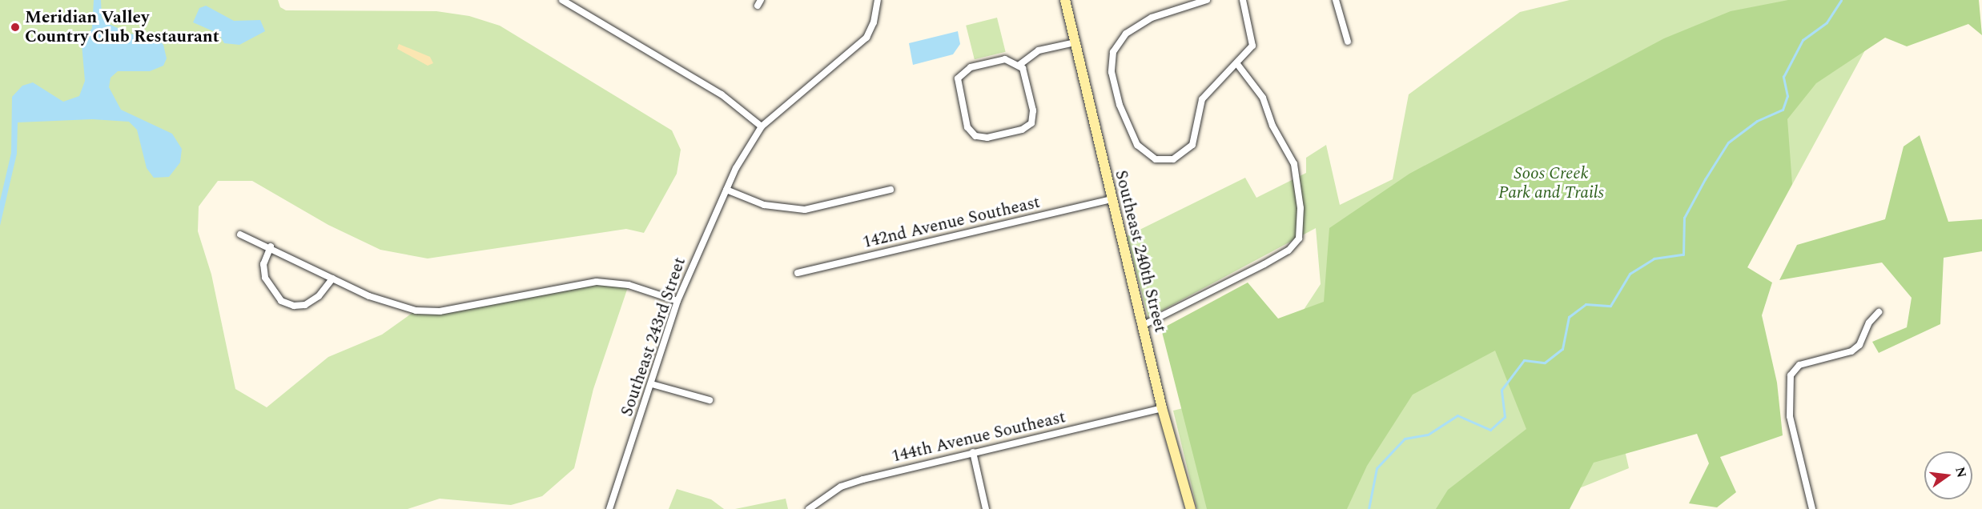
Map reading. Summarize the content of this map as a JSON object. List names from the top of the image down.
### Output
{
  "streets": {
    "main road": ["Southeast 240th Street"],
    "street": ["142nd Avenue Southeast", "Southeast 243rd Street", "144th Avenue Southeast"]
  },
  "crossings": [
    ["142nd Avenue Southeast", "Southeast 240th Street"],
    ["Southeast 240th Street", "144th Avenue Southeast"]
  ],
  "parks": ["Soos Creek Park and Trails"],
  "places": ["Meridian Valley Country Club Restaurant"],
  "north": "right"
}
